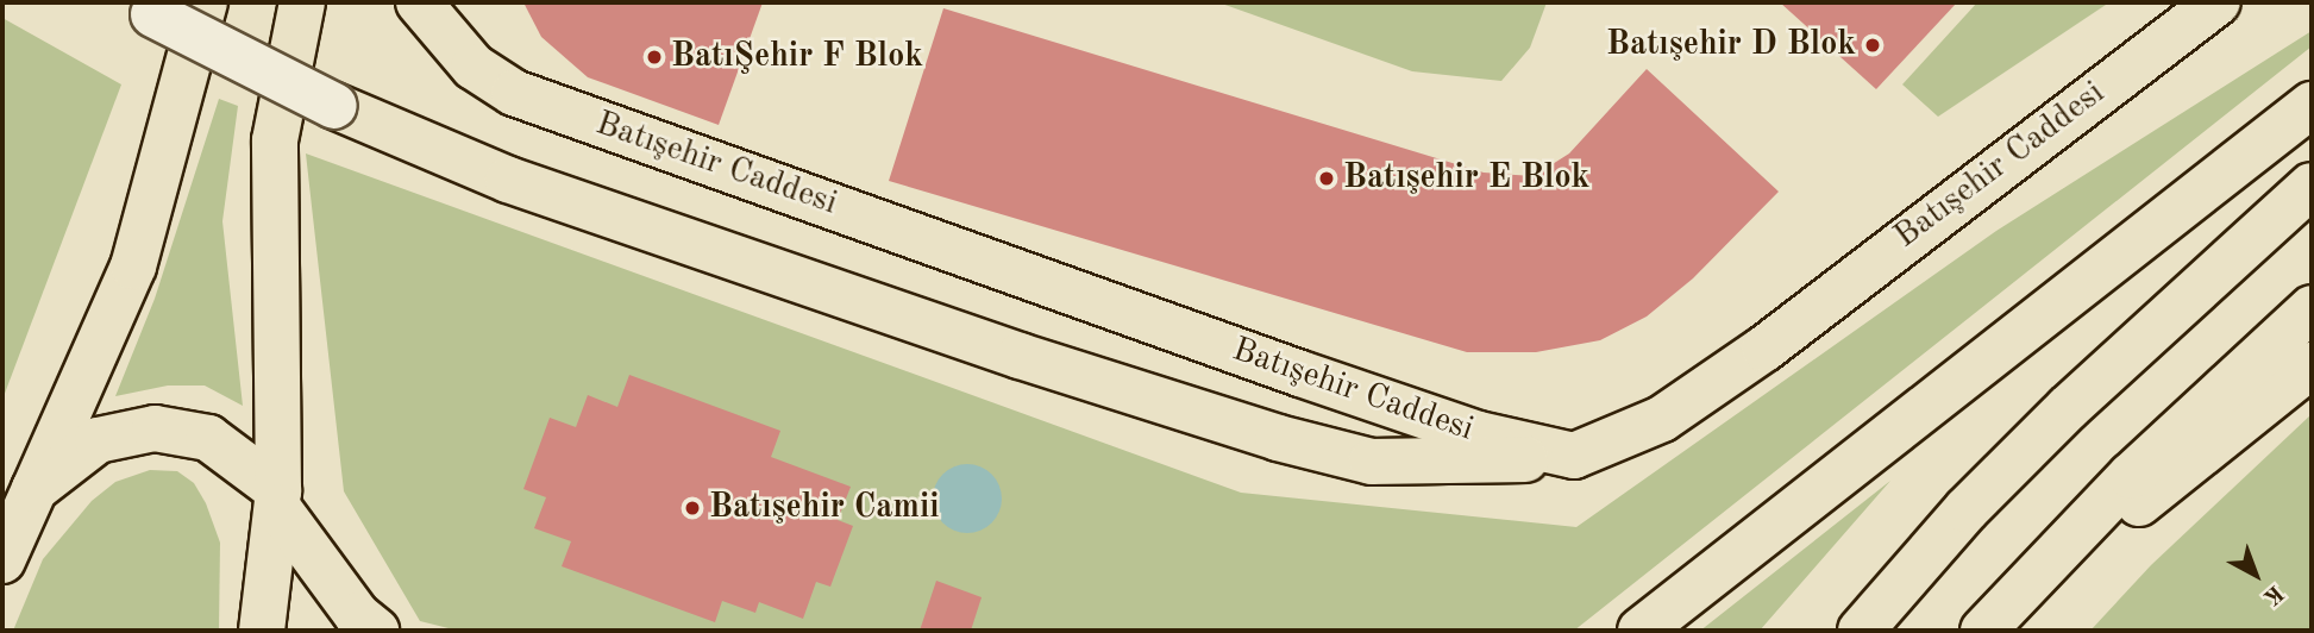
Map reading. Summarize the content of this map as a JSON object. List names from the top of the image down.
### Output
{
  "streets": {
    "main road": ["Batışehir Caddesi"]
  },
  "places": [
    "Batışehir D Blok",
    "BatıŞehir F Blok",
    "Batışehir E Blok",
    "Batışehir Camii"
  ],
  "north": "bottom right"
}
